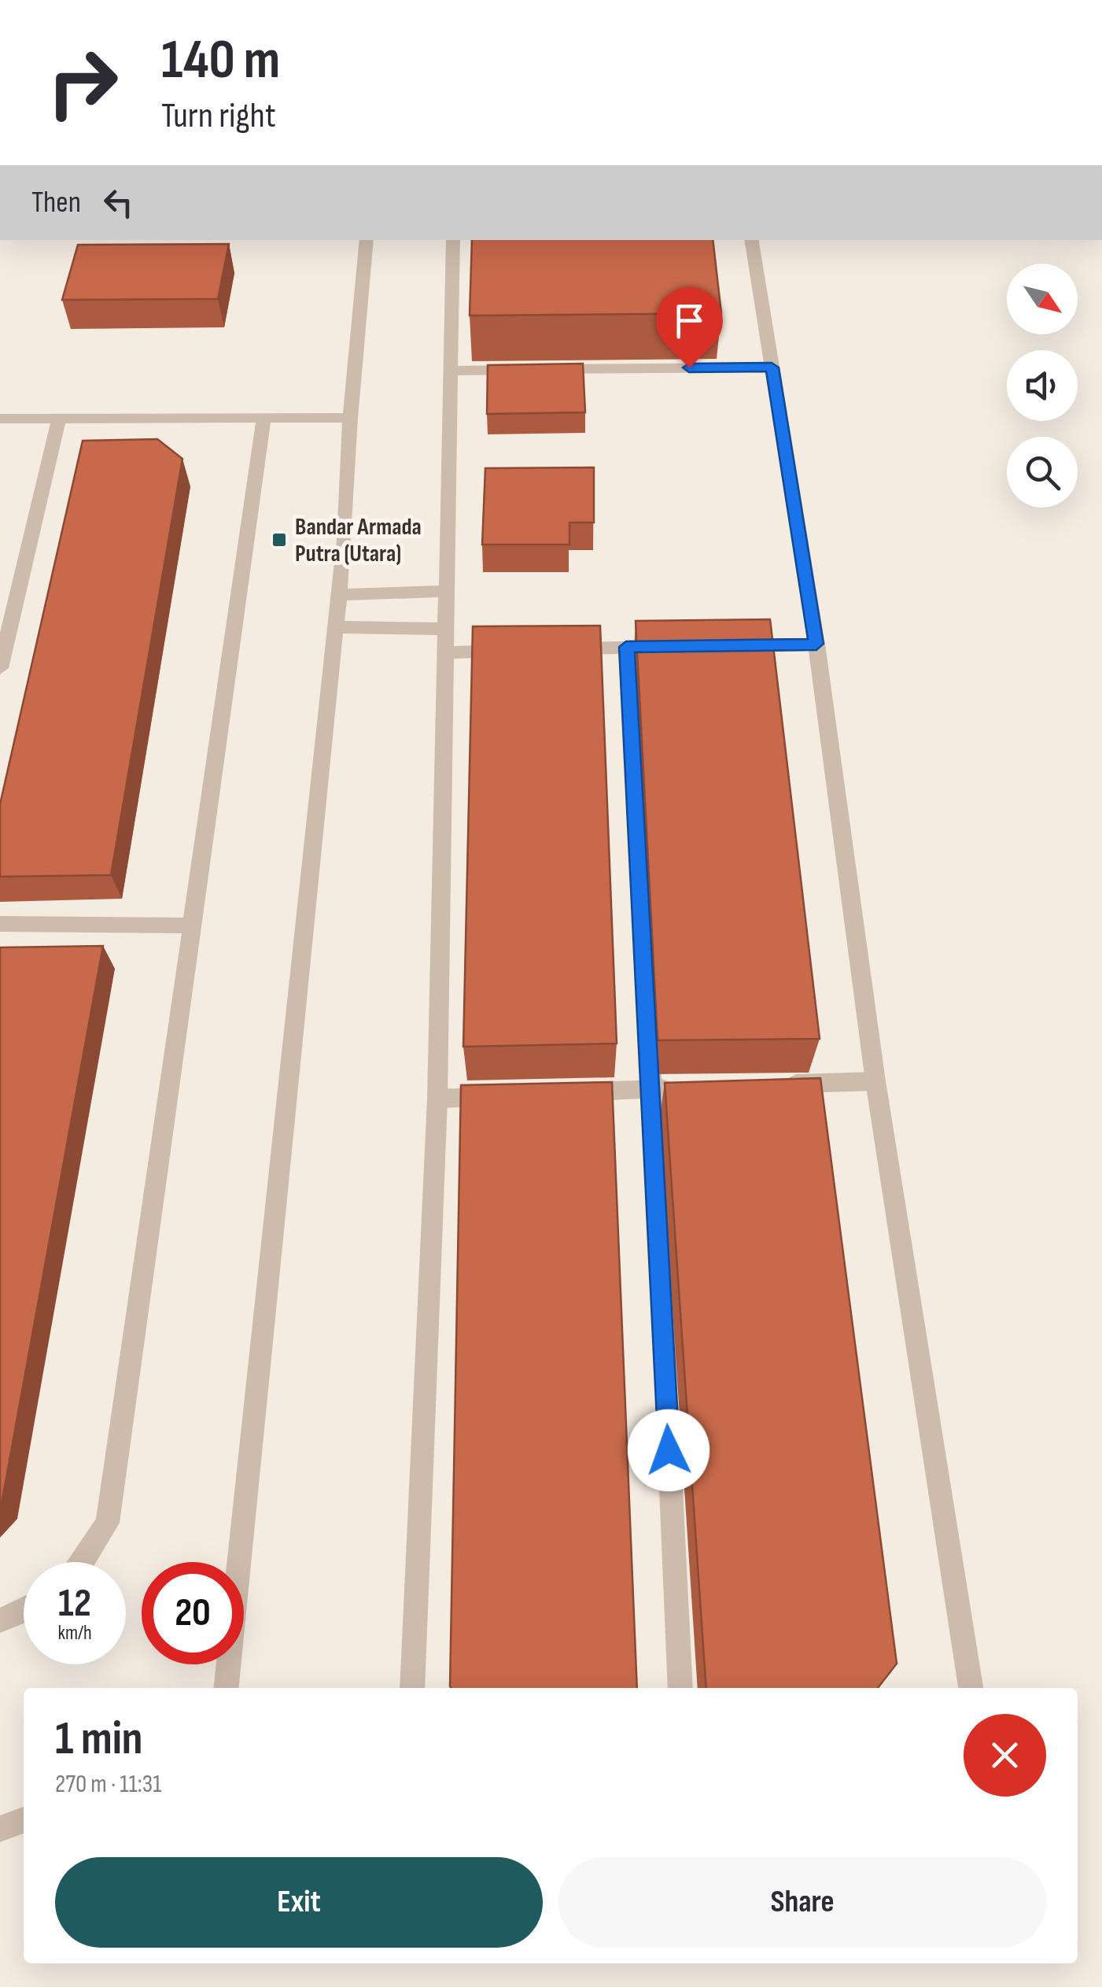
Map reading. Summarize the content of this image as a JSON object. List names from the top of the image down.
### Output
{
  "places": {
    "transit": ["Bandar Armada Putra (Utara)"]
  },
  "north": "bottom right",
  "page": {
    "turn": ["140 m", "Turn right"],
    "then": "Then",
    "speed": "12 km/h",
    "limit": "20",
    "heading": ["1 min", "270 m · 11:31"],
    "buttons": ["Exit", "Share"]
  }
}
